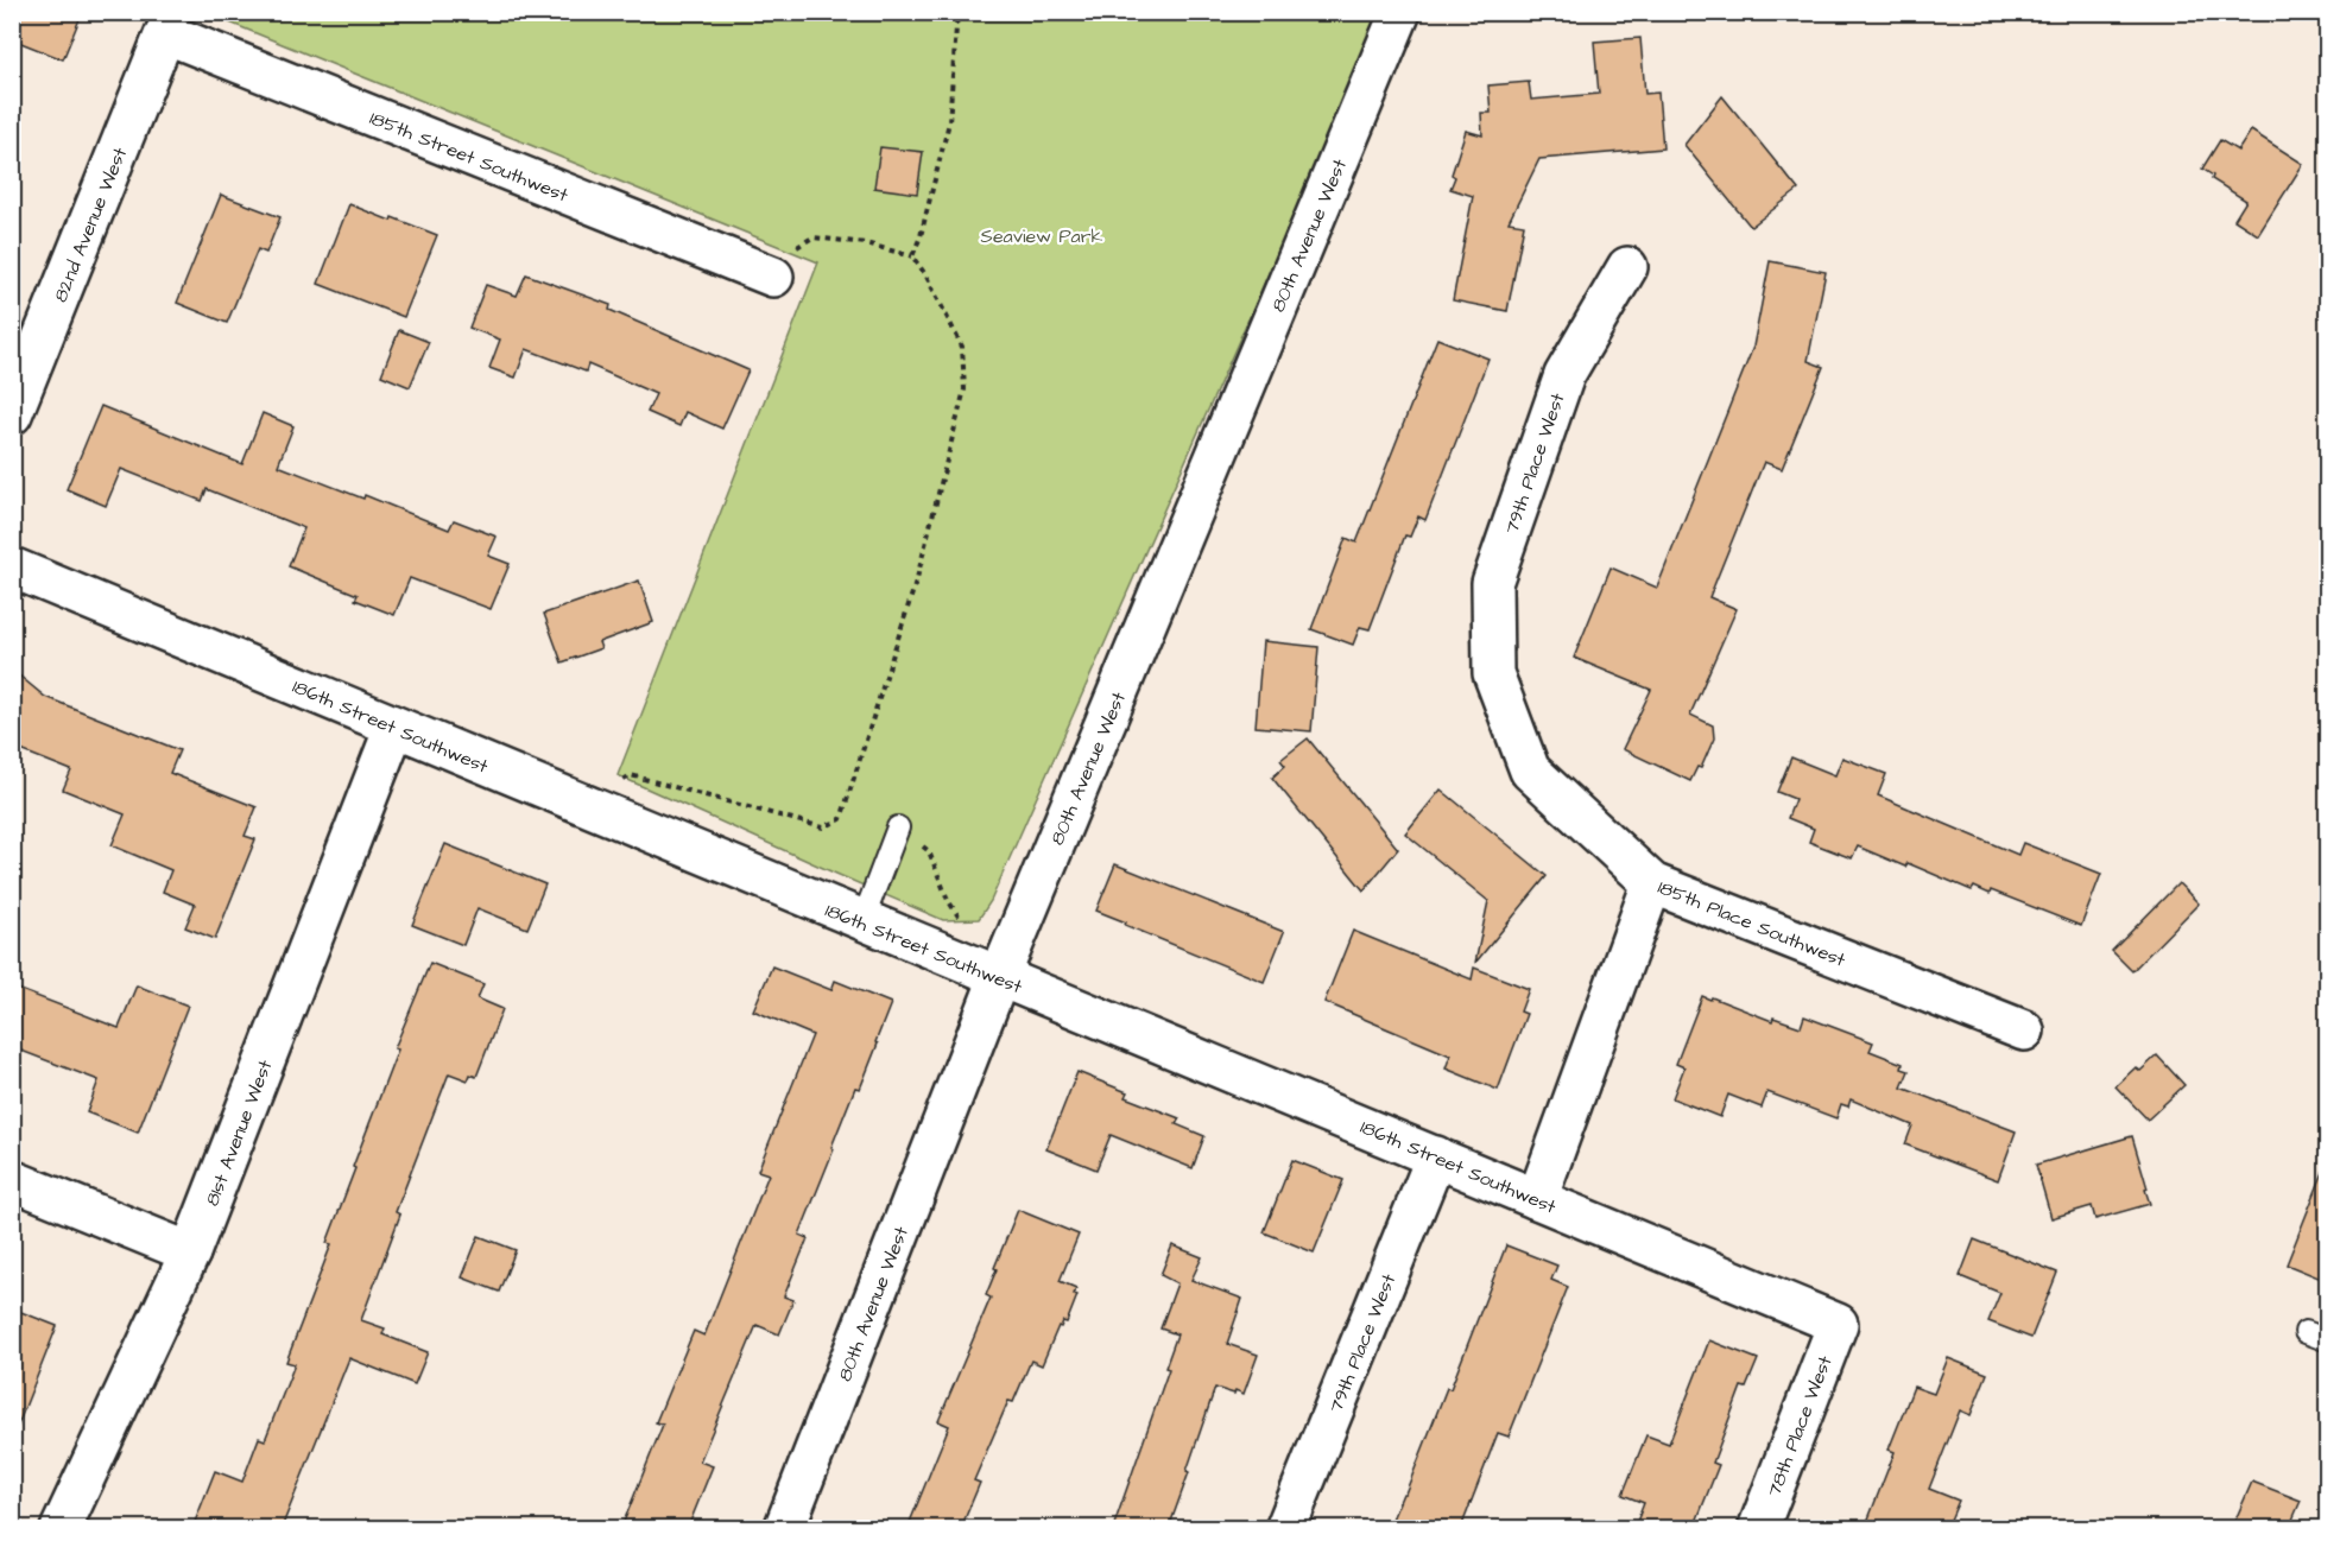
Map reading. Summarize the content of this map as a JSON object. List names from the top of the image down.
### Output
{
  "streets": {
    "street": [
      "185th Street Southwest",
      "82nd Avenue West",
      "80th Avenue West",
      "79th Place West",
      "186th Street Southwest",
      "185th Place Southwest",
      "81st Avenue West",
      "78th Place West"
    ]
  },
  "crossings": [
    ["185th Street Southwest", "82nd Avenue West"],
    ["80th Avenue West", "186th Street Southwest"],
    ["79th Place West", "186th Street Southwest"],
    ["79th Place West", "185th Place Southwest"],
    ["186th Street Southwest", "81st Avenue West"],
    ["186th Street Southwest", "78th Place West"]
  ],
  "parks": ["Seaview Park"]
}
